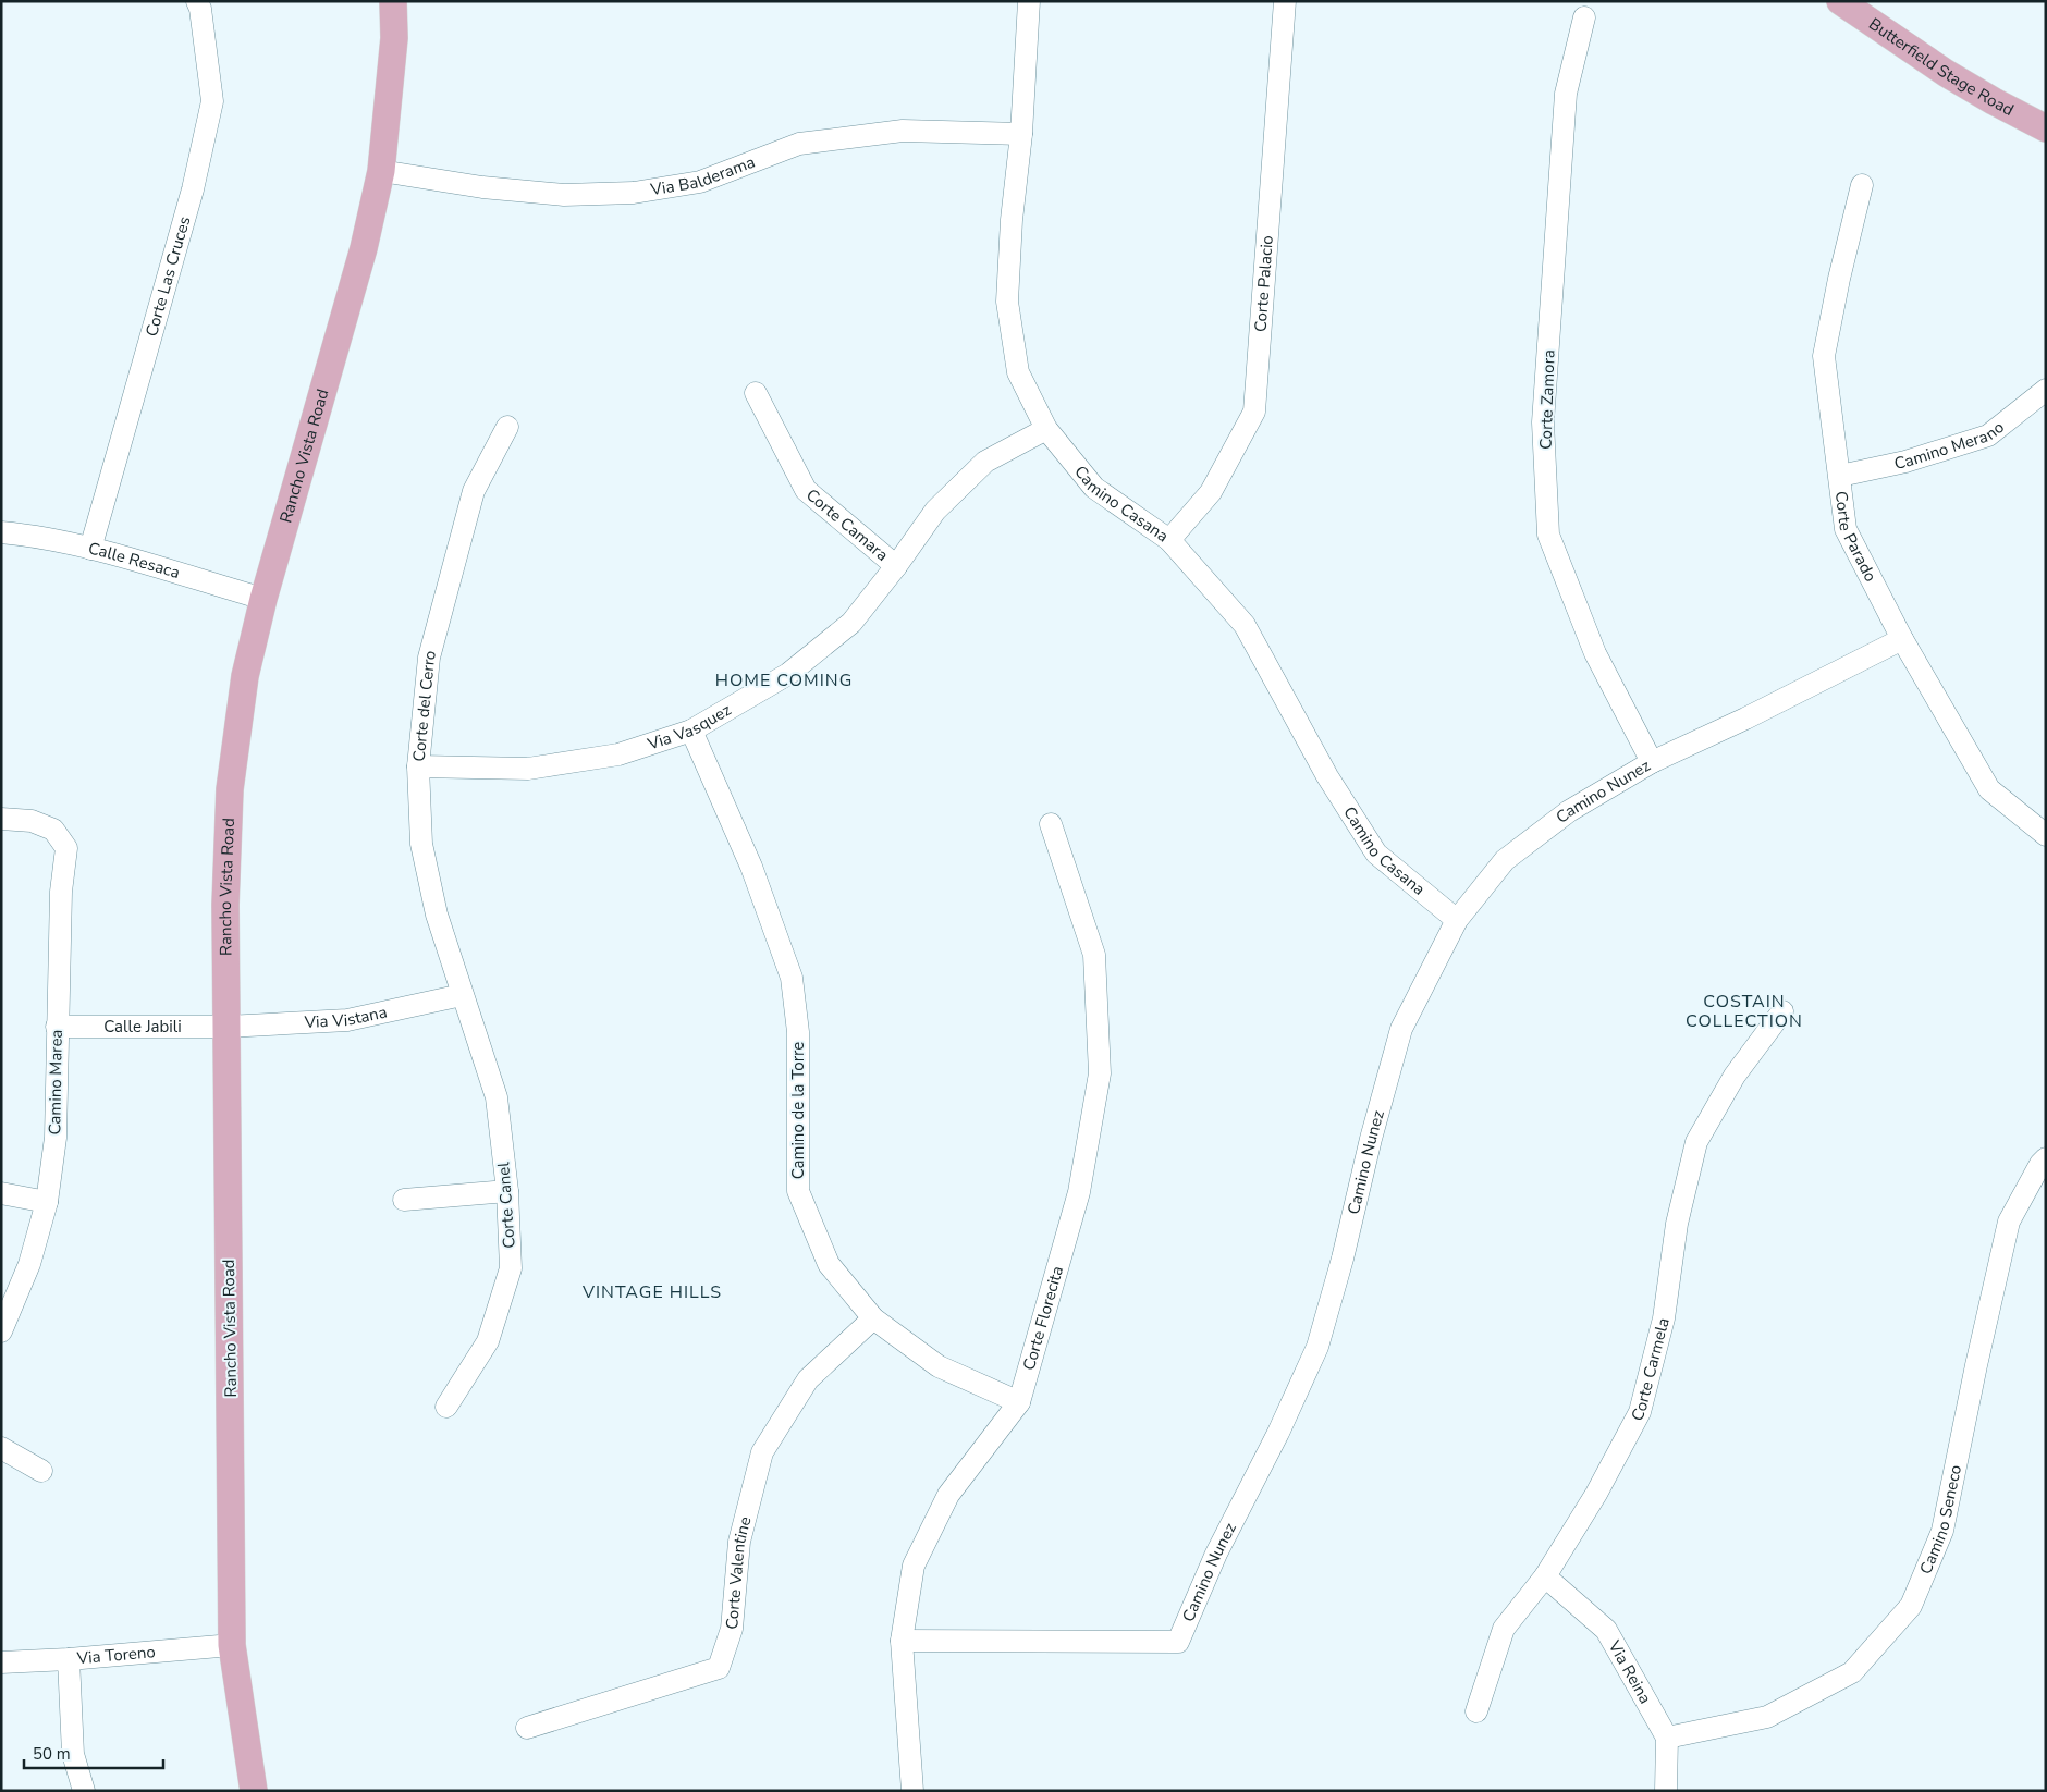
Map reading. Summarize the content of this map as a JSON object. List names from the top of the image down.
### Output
{
  "streets": {
    "main road": ["Butterfield Stage Road", "Rancho Vista Road"],
    "street": [
      "Via Balderama",
      "Corte Las Cruces",
      "Corte Palacio",
      "Corte Zamora",
      "Camino Merano",
      "Camino Casana",
      "Corte Camara",
      "Corte Parado",
      "Calle Resaca",
      "Corte del Cerro",
      "Via Vasquez",
      "Camino Nunez",
      "Via Vistana",
      "Calle Jabili",
      "Camino Marea",
      "Camino de la Torre",
      "Corte Canel",
      "Corte Florecita",
      "Corte Carmela",
      "Camino Seneco",
      "Corte Valentine",
      "Via Toreno",
      "Via Reina"
    ]
  },
  "crossings": [
    ["Via Balderama", "Rancho Vista Road"],
    ["Via Balderama", "Camino Casana"],
    ["Corte Las Cruces", "Calle Resaca"],
    ["Corte Palacio", "Camino Casana"],
    ["Corte Zamora", "Camino Nunez"],
    ["Camino Merano", "Corte Parado"],
    ["Rancho Vista Road", "Calle Resaca"],
    ["Rancho Vista Road", "Via Vistana"],
    ["Rancho Vista Road", "Calle Jabili"],
    ["Rancho Vista Road", "Via Toreno"],
    ["Camino Casana", "Via Vasquez"],
    ["Camino Casana", "Camino Nunez"],
    ["Corte Camara", "Via Vasquez"],
    ["Corte Parado", "Camino Nunez"],
    ["Corte del Cerro", "Via Vasquez"],
    ["Corte del Cerro", "Via Vistana"],
    ["Corte del Cerro", "Corte Canel"],
    ["Via Vasquez", "Camino de la Torre"],
    ["Camino Nunez", "Corte Florecita"],
    ["Via Vistana", "Calle Jabili"],
    ["Via Vistana", "Corte Canel"],
    ["Calle Jabili", "Camino Marea"],
    ["Camino de la Torre", "Corte Florecita"],
    ["Camino de la Torre", "Corte Valentine"],
    ["Corte Carmela", "Via Reina"],
    ["Camino Seneco", "Via Reina"]
  ],
  "districts": ["HOME COMING", "COSTAIN COLLECTION", "VINTAGE HILLS"],
  "scale_bar": "50 m"
}
